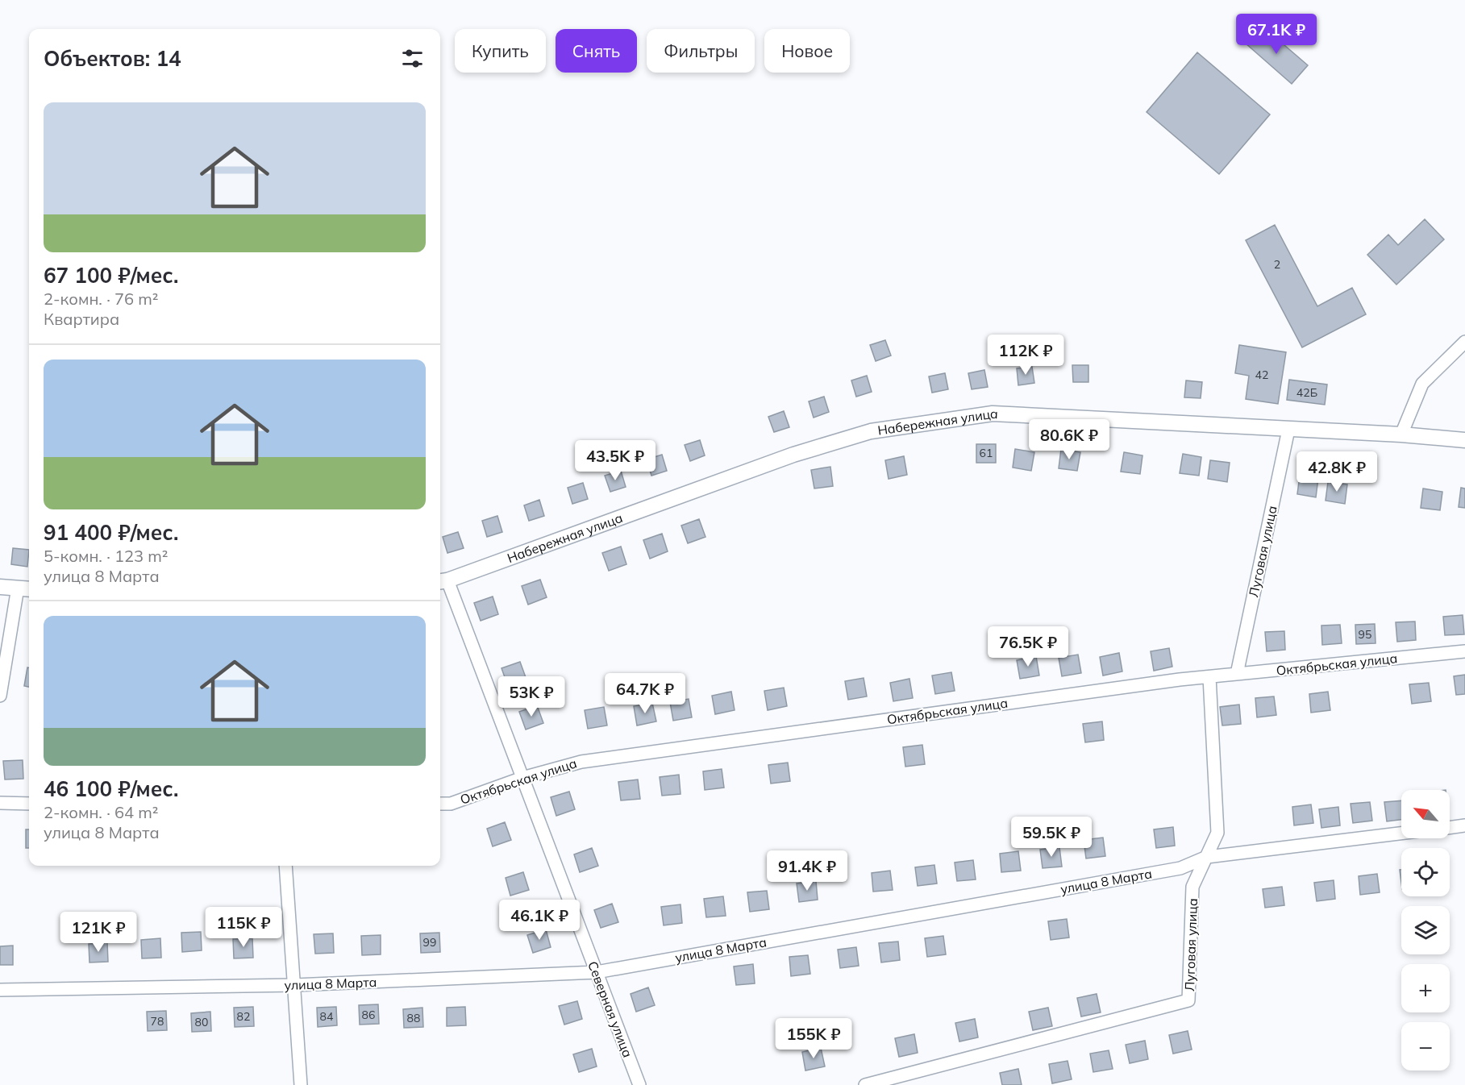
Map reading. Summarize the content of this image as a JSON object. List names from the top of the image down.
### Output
{
  "streets": {
    "street": [
      "Набережная улица",
      "Луговая улица",
      "Октябрьская улица",
      "улица 8 Марта",
      "Северная улица"
    ]
  },
  "crossings": [
    ["Набережная улица", "Луговая улица"],
    ["Набережная улица", "Северная улица"],
    ["Луговая улица", "Октябрьская улица"],
    ["Луговая улица", "улица 8 Марта"],
    ["Октябрьская улица", "Северная улица"],
    ["улица 8 Марта", "Северная улица"]
  ],
  "house_numbers": [
    "2",
    "42",
    "42Б",
    "61",
    "95",
    "99",
    "86",
    "82",
    "84",
    "88",
    "78",
    "80"
  ],
  "north": "top left",
  "page": {
    "price": [
      "67.1K ₽",
      "112K ₽",
      "80.6K ₽",
      "43.5K ₽",
      "42.8K ₽",
      "76.5K ₽",
      "64.7K ₽",
      "53K ₽",
      "59.5K ₽",
      "91.4K ₽",
      "46.1K ₽",
      "115K ₽",
      "121K ₽",
      "155K ₽"
    ],
    "chip": [
      "Купить",
      "Снять",
      "Фильтры",
      "Новое"
    ],
    "heading": "Объектов: 14",
    "list": [
      {
        "name": "67 100 ₽/мес.",
        "note": "2-комн. · 76 m² · Квартира"
      },
      {
        "name": "91 400 ₽/мес.",
        "note": "5-комн. · 123 m² · улица 8 Марта"
      },
      {
        "name": "46 100 ₽/мес.",
        "note": "2-комн. · 64 m² · улица 8 Марта"
      }
    ],
    "map_buttons": ["+", "−"]
  }
}
